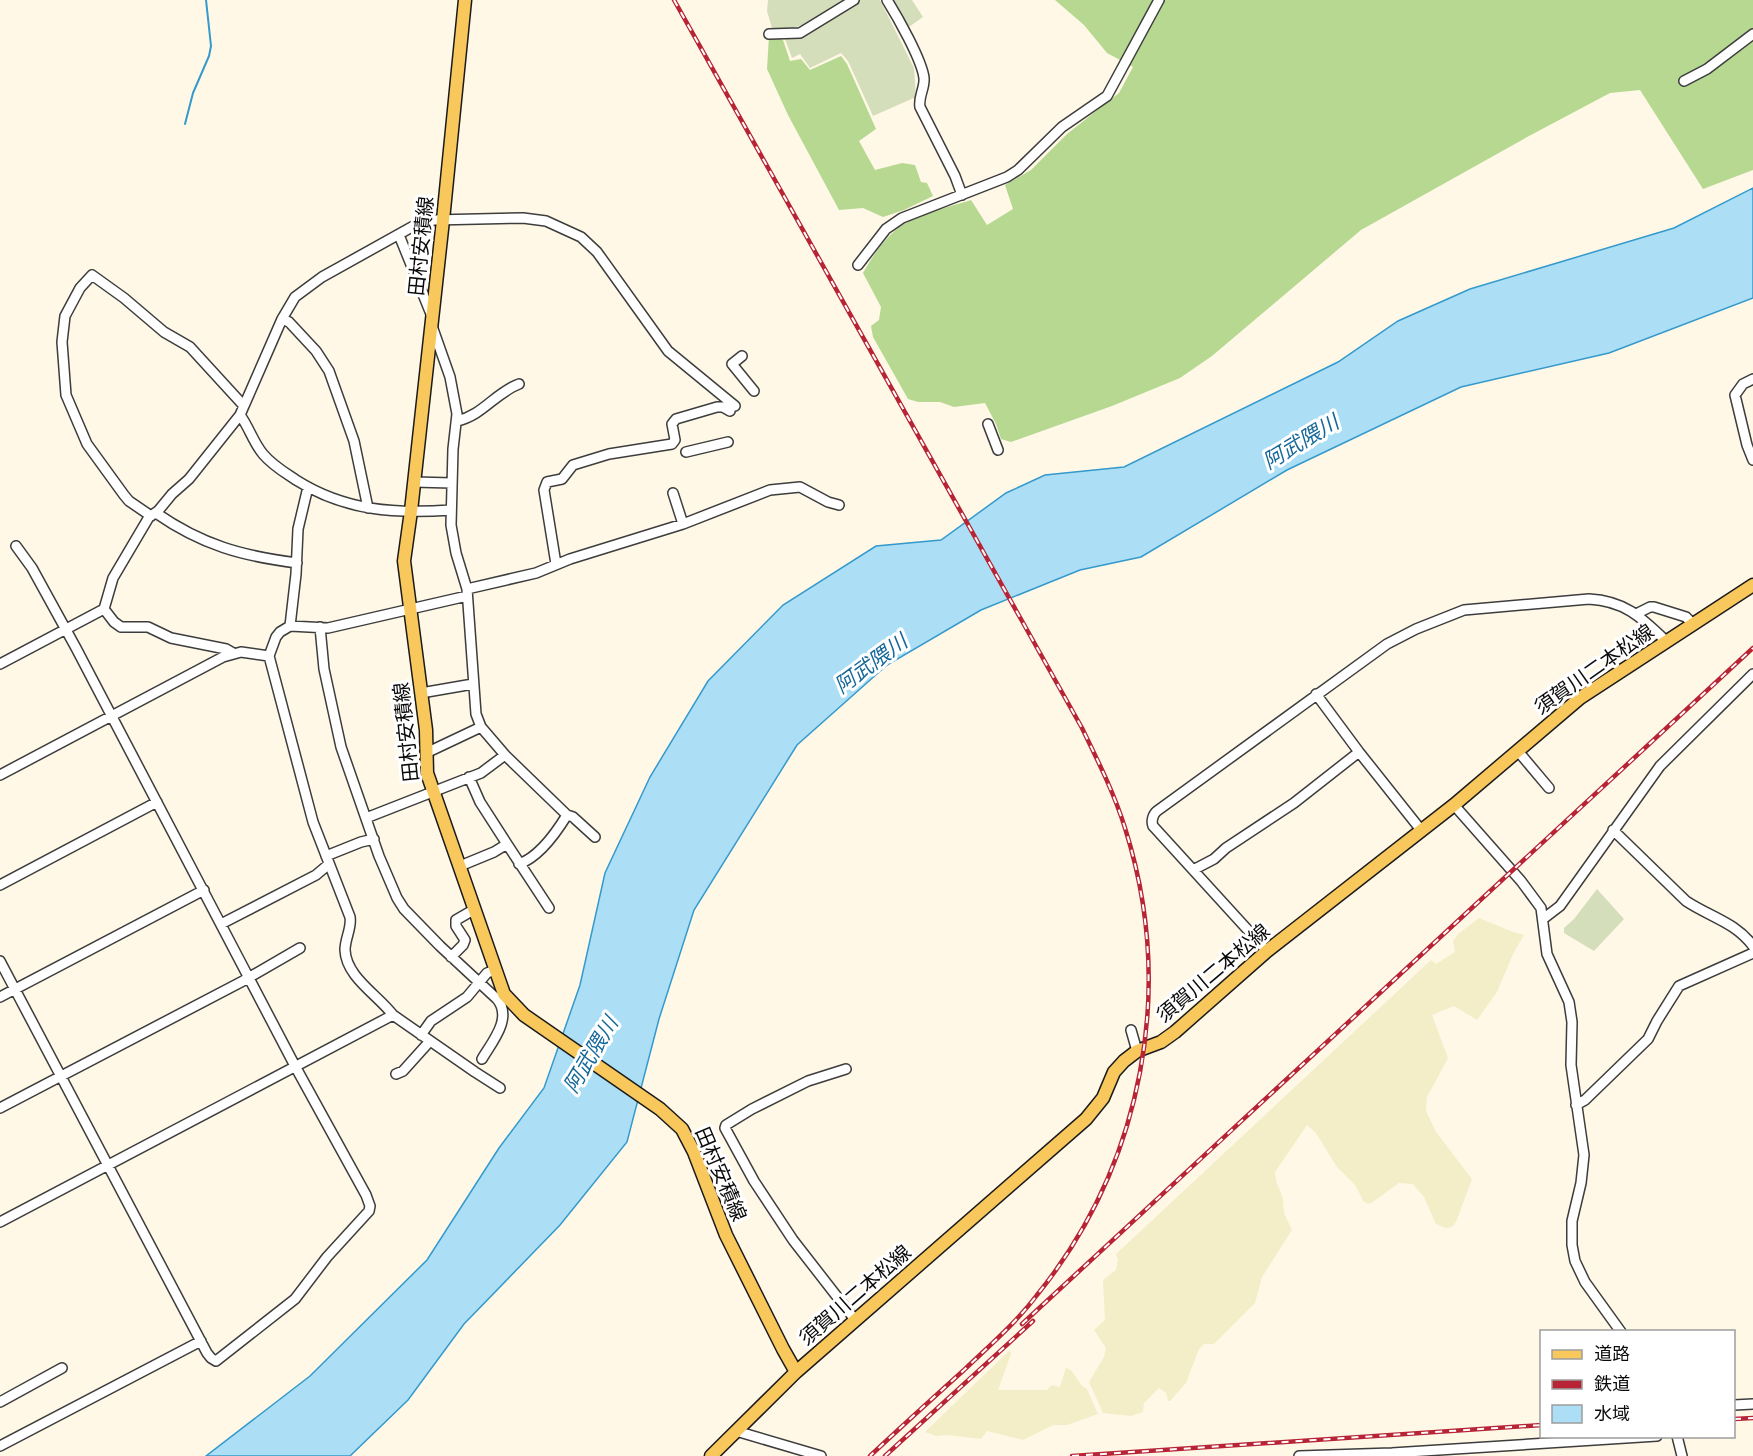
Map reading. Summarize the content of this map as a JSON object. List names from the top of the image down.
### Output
{
  "streets": {
    "main road": ["田村安積線", "須賀川二本松線"]
  },
  "crossings": [
    ["田村安積線", "須賀川二本松線"]
  ],
  "water": ["阿武隈川"],
  "legend": ["道路", "鉄道", "水域"]
}
